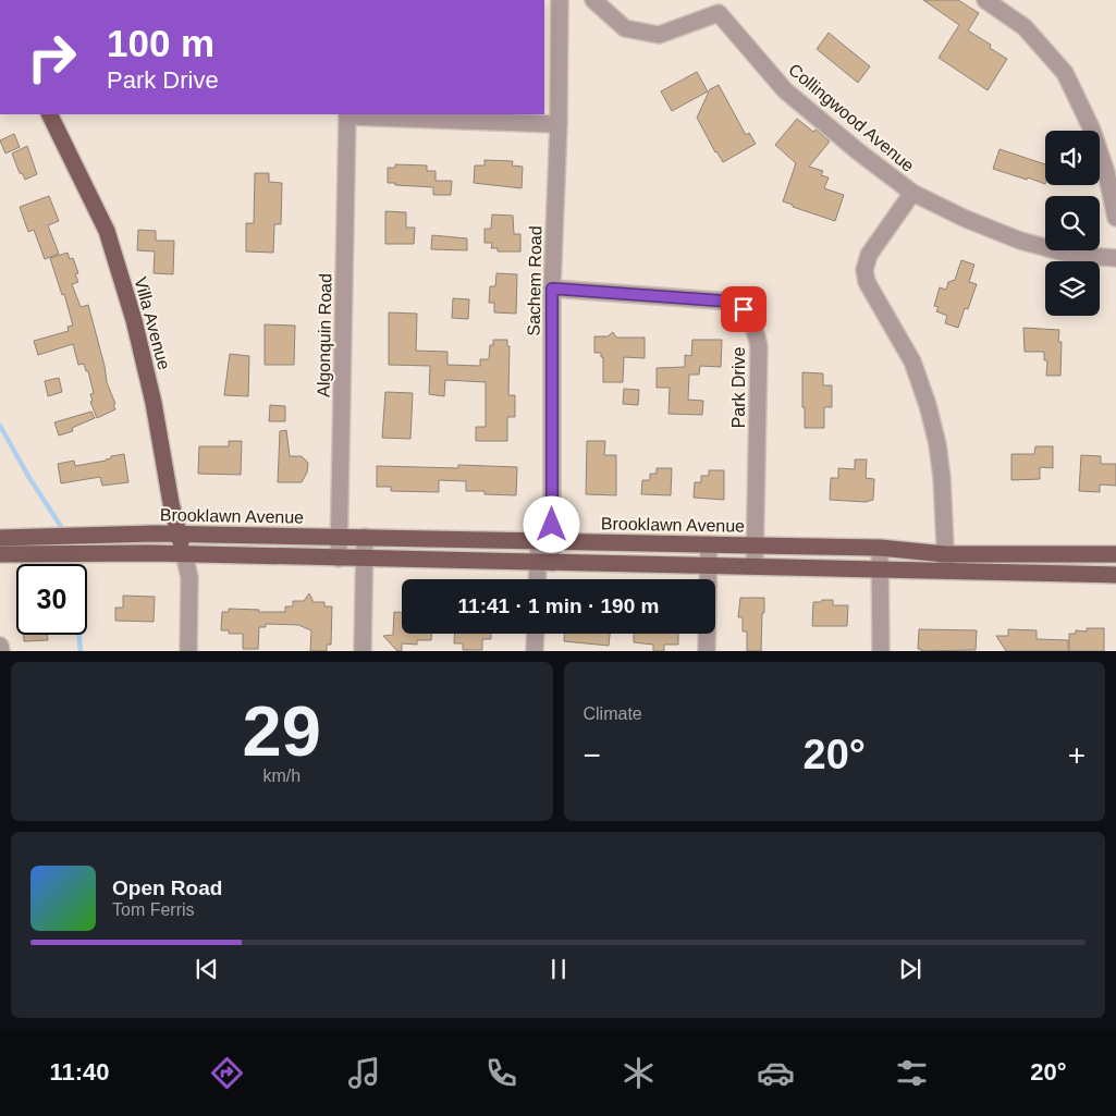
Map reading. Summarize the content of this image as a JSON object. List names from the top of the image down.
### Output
{
  "streets": {
    "main road": ["Villa Avenue", "Brooklawn Avenue"],
    "street": [
      "Collingwood Avenue",
      "Sachem Road",
      "Algonquin Road",
      "Park Drive"
    ]
  },
  "crossings": [
    ["Sachem Road", "Park Drive"],
    ["Sachem Road", "Brooklawn Avenue"],
    ["Villa Avenue", "Brooklawn Avenue"],
    ["Algonquin Road", "Brooklawn Avenue"],
    ["Park Drive", "Brooklawn Avenue"]
  ],
  "page": {
    "turn": ["100 m", "Park Drive"],
    "limit": "30",
    "trip": "11:41 · 1 min · 190 m",
    "tile": [
      ["29", "km/h"],
      "Climate"
    ],
    "heat": ["−", "20°", "+"],
    "song": ["Open Road", "Tom Ferris"],
    "tabs": ["11:40", "20°"]
  }
}
